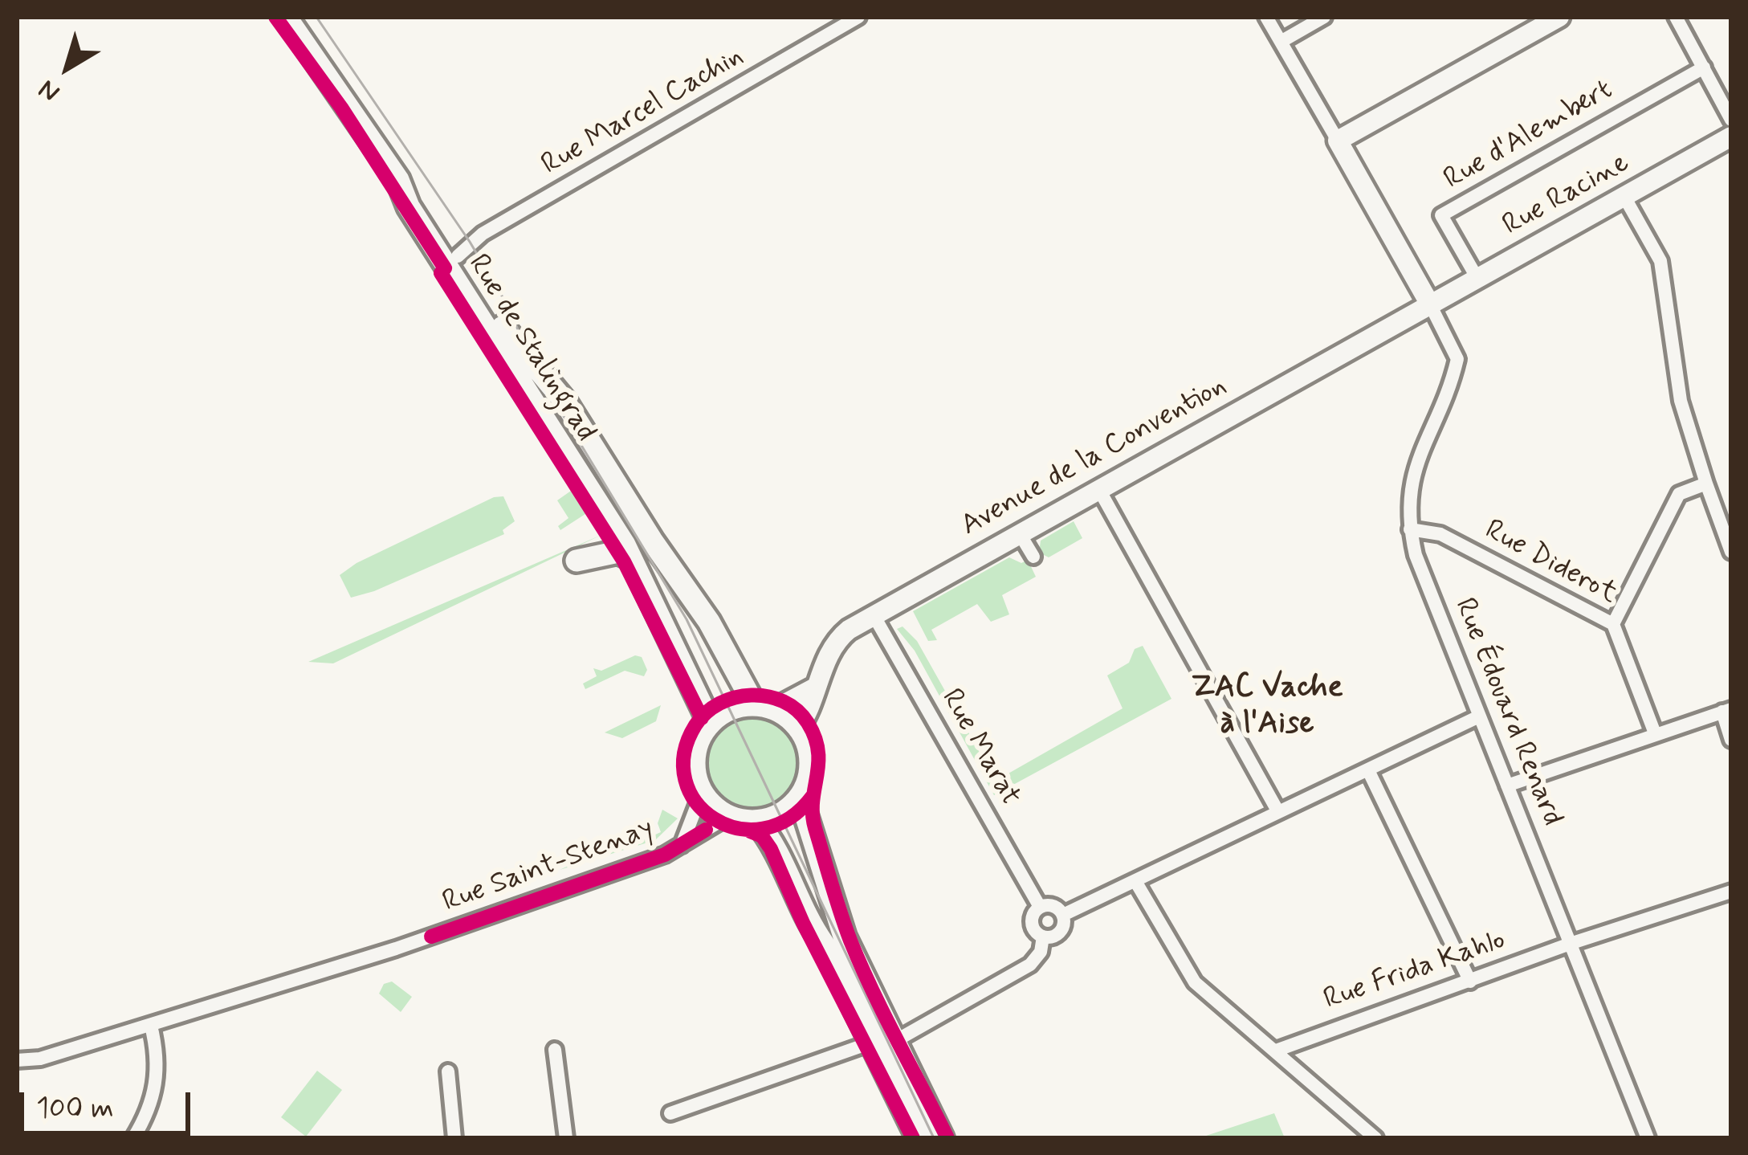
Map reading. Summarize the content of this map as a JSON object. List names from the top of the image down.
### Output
{
  "streets": {
    "main road": ["Rue de Stalingrad"],
    "street": [
      "Rue Marcel Cachin",
      "Rue d'Alembert",
      "Rue Racine",
      "Avenue de la Convention",
      "Rue Diderot",
      "Rue Édouard Renard",
      "Rue Marat",
      "Rue Saint-Stenay",
      "Rue Frida Kahlo"
    ]
  },
  "crossings": [
    ["Rue Marcel Cachin", "Rue de Stalingrad"],
    ["Rue d'Alembert", "Rue Racine"],
    ["Rue Racine", "Avenue de la Convention"],
    ["Rue Racine", "Rue Édouard Renard"],
    ["Rue de Stalingrad", "Avenue de la Convention"],
    ["Rue de Stalingrad", "Rue Saint-Stenay"],
    ["Avenue de la Convention", "Rue Édouard Renard"],
    ["Avenue de la Convention", "Rue Marat"],
    ["Avenue de la Convention", "Rue Saint-Stenay"],
    ["Rue Diderot", "Rue Édouard Renard"],
    ["Rue Édouard Renard", "Rue Frida Kahlo"]
  ],
  "districts": ["ZAC Vache à l'Aise"],
  "scale_bar": "100 m",
  "north": "bottom left"
}
